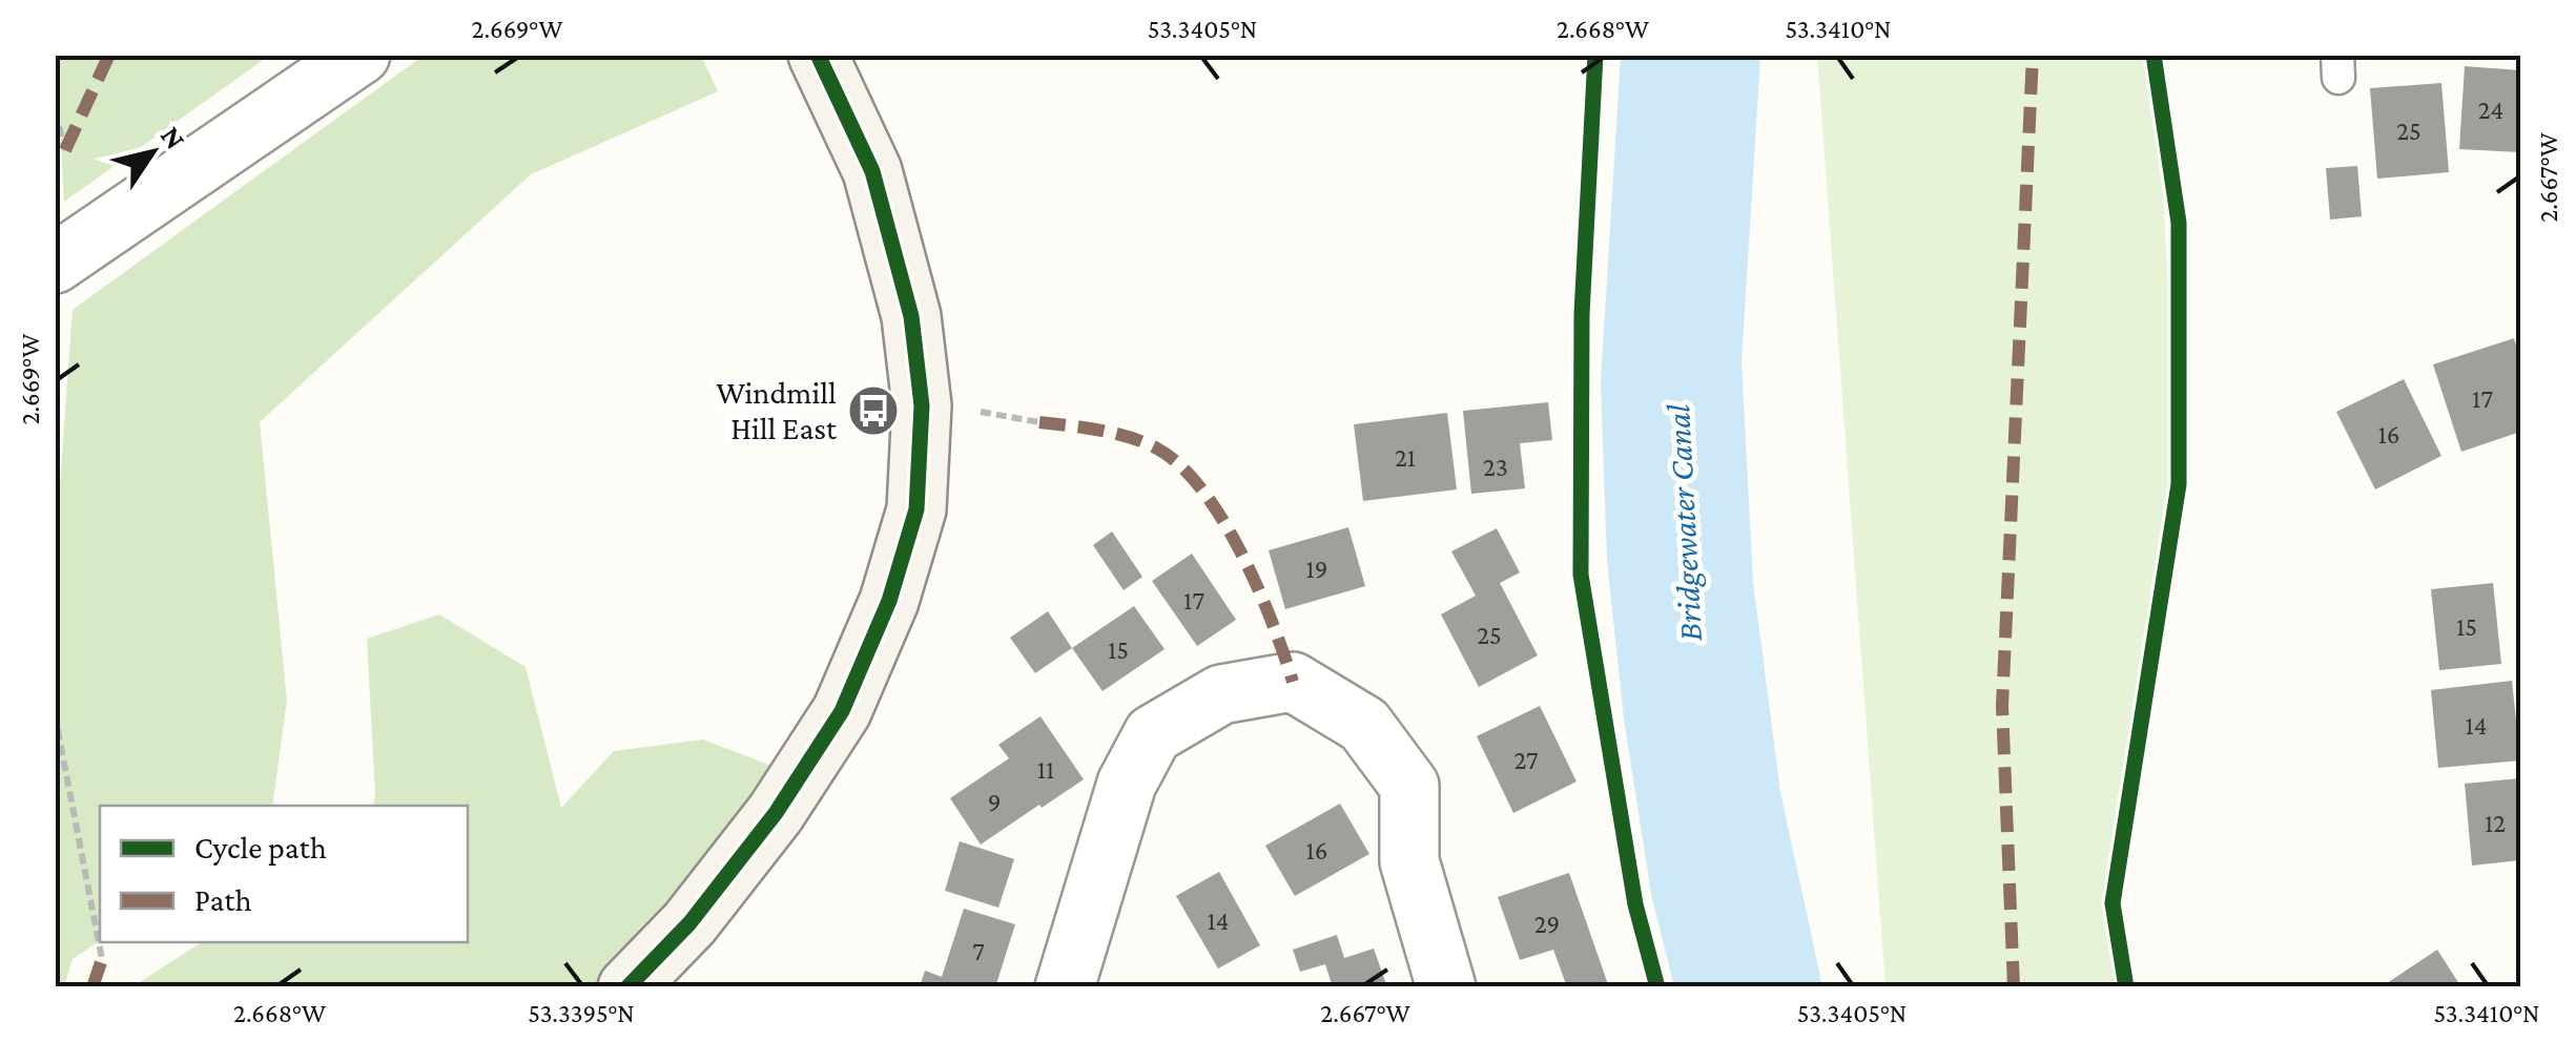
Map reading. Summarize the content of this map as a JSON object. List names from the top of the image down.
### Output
{
  "water": ["Bridgewater Canal"],
  "places": {
    "bus stop": ["Windmill Hill East"]
  },
  "house_numbers": [
    "24",
    "25",
    "17",
    "16",
    "21",
    "23",
    "19",
    "17",
    "15",
    "25",
    "15",
    "14",
    "27",
    "11",
    "9",
    "12",
    "16",
    "14",
    "29",
    "7"
  ],
  "legend": ["Cycle path", "Path"],
  "north": "top right",
  "coordinates": [
    "2.669°W",
    "53.3405°N",
    "2.668°W",
    "53.3410°N",
    "2.667°W",
    "53.3395°N"
  ]
}
